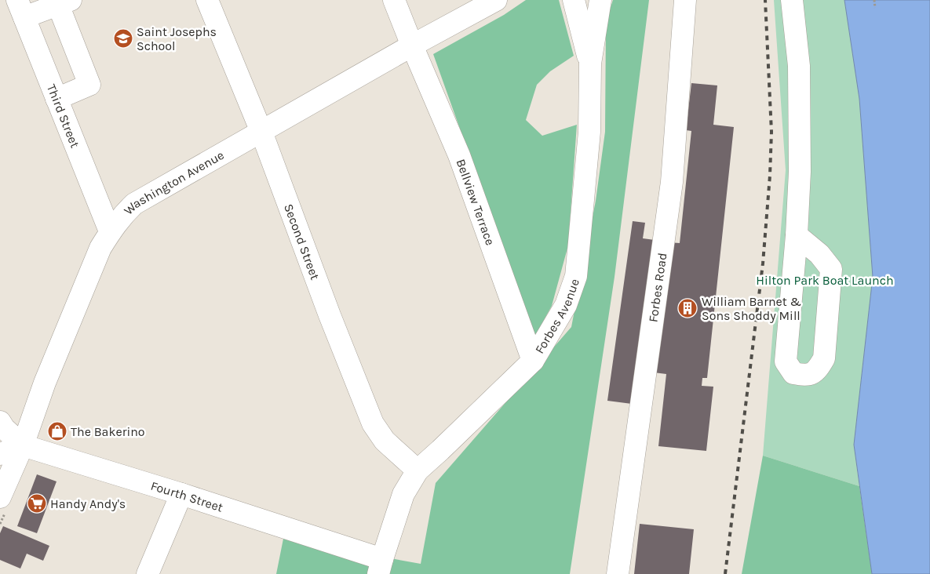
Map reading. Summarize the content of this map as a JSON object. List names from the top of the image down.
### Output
{
  "streets": {
    "street": [
      "Third Street",
      "Washington Avenue",
      "Bellview Terrace",
      "Second Street",
      "Forbes Road",
      "Forbes Avenue",
      "Fourth Street"
    ]
  },
  "crossings": [
    ["Third Street", "Washington Avenue"],
    ["Washington Avenue", "Bellview Terrace"],
    ["Washington Avenue", "Second Street"],
    ["Washington Avenue", "Fourth Street"],
    ["Bellview Terrace", "Forbes Avenue"],
    ["Second Street", "Forbes Avenue"],
    ["Forbes Avenue", "Fourth Street"]
  ],
  "parks": ["Hilton Park Boat Launch"],
  "places": {
    "school or university": ["Saint Josephs School"],
    "building": ["William Barnet & Sons Shoddy Mill"],
    "shop": ["The Bakerino"],
    "supermarket": ["Handy Andy's"]
  }
}
